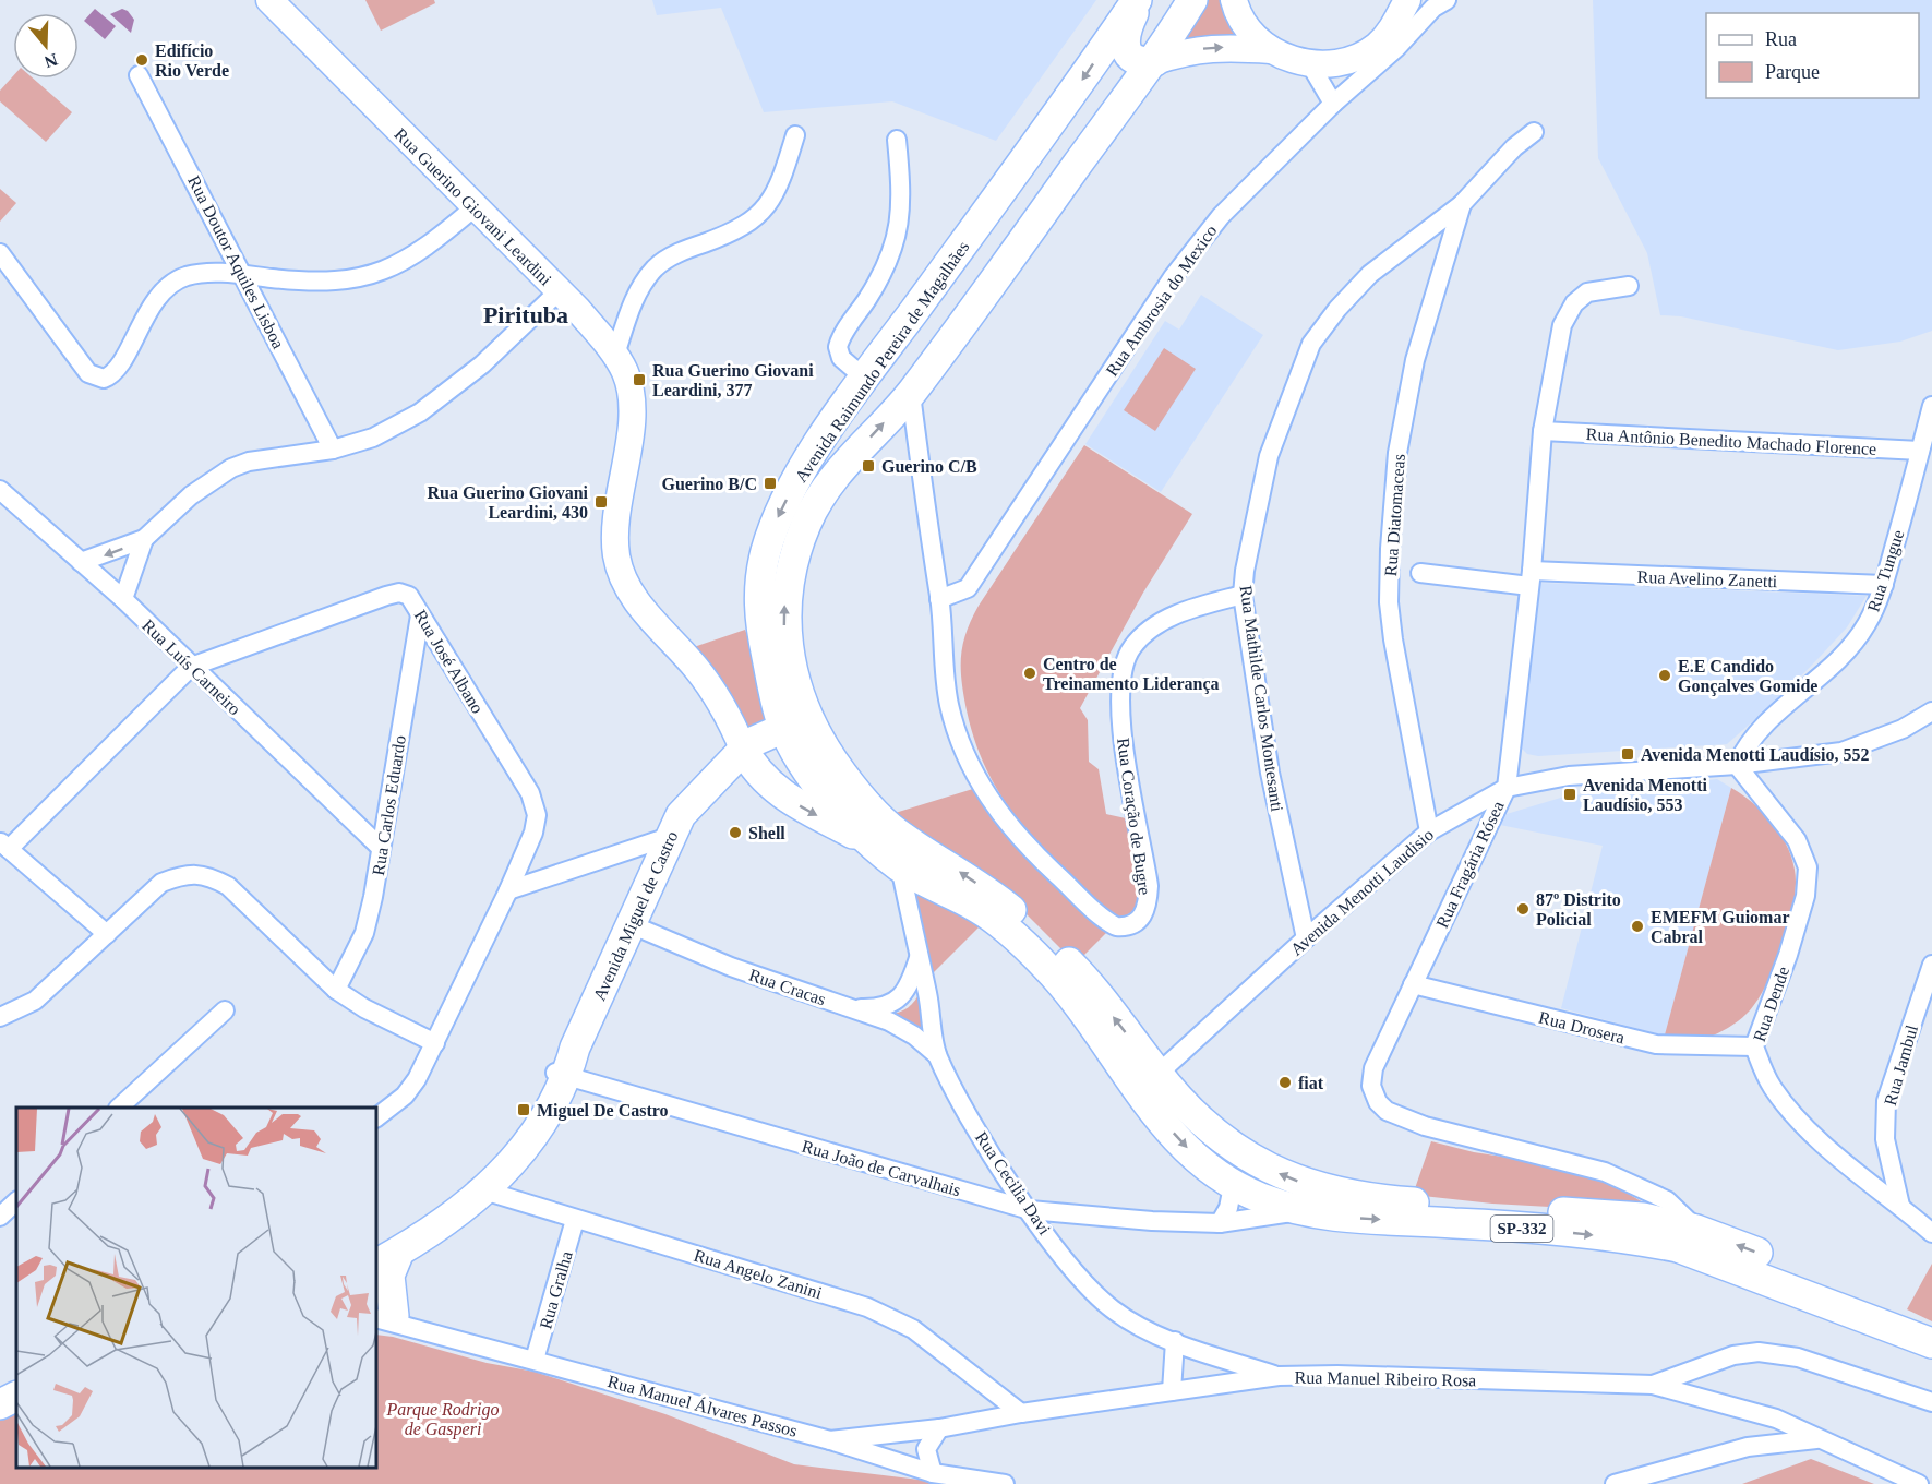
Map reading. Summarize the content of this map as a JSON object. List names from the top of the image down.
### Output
{
  "streets": {
    "main road": [
      "Rua Guerino Giovani Leardini",
      "Avenida Raimundo Pereira de Magalhães",
      "Avenida Miguel de Castro",
      "SP-332"
    ],
    "street": [
      "Rua Doutor Aquiles Lisboa",
      "Rua Ambrosia do Mexico",
      "Rua Antônio Benedito Machado Florence",
      "Rua Diatomaceas",
      "Rua Tungue",
      "Rua Avelino Zanetti",
      "Rua José Albano",
      "Rua Luís Carneiro",
      "Rua Mathilde Carlos Montesanti",
      "Rua Carlos Eduardo",
      "Rua Coração de Bugre",
      "Rua Fragária Rósea",
      "Avenida Menotti Laudisio",
      "Rua Cracas",
      "Rua Dende",
      "Rua Drosera",
      "Rua Jambul",
      "Rua João de Carvalhais",
      "Rua Cecilia Davi",
      "Rua Angelo Zanini",
      "Rua Gralha",
      "Rua Manuel Ribeiro Rosa",
      "Rua Manuel Álvares Passos"
    ]
  },
  "crossings": [
    ["Rua Guerino Giovani Leardini", "Avenida Miguel de Castro"],
    ["Rua Ambrosia do Mexico", "Rua Coração de Bugre"],
    ["Avenida Raimundo Pereira de Magalhães", "Rua Coração de Bugre"],
    ["Avenida Raimundo Pereira de Magalhães", "Rua Fragária Rósea"],
    ["Avenida Raimundo Pereira de Magalhães", "Avenida Menotti Laudisio"],
    ["Avenida Raimundo Pereira de Magalhães", "Avenida Miguel de Castro"],
    ["Avenida Raimundo Pereira de Magalhães", "Rua João de Carvalhais"],
    ["Avenida Raimundo Pereira de Magalhães", "Rua Cecilia Davi"],
    ["Rua Antônio Benedito Machado Florence", "Rua Tungue"],
    ["Rua Antônio Benedito Machado Florence", "Rua Fragária Rósea"],
    ["Rua Diatomaceas", "Rua Mathilde Carlos Montesanti"],
    ["Rua Diatomaceas", "Avenida Menotti Laudisio"],
    ["Rua Tungue", "Rua Avelino Zanetti"],
    ["Rua Tungue", "Avenida Menotti Laudisio"],
    ["Rua Tungue", "Rua Dende"],
    ["Rua Avelino Zanetti", "Rua Fragária Rósea"],
    ["Rua José Albano", "Rua Luís Carneiro"],
    ["Rua José Albano", "Rua Carlos Eduardo"],
    ["Rua Luís Carneiro", "Rua Carlos Eduardo"],
    ["Rua Mathilde Carlos Montesanti", "Rua Coração de Bugre"],
    ["Rua Mathilde Carlos Montesanti", "Avenida Menotti Laudisio"],
    ["Rua Fragária Rósea", "Avenida Menotti Laudisio"],
    ["Rua Fragária Rósea", "Rua Drosera"],
    ["Avenida Menotti Laudisio", "Rua Dende"],
    ["Avenida Miguel de Castro", "Rua Cracas"],
    ["Avenida Miguel de Castro", "Rua João de Carvalhais"],
    ["Avenida Miguel de Castro", "Rua Angelo Zanini"],
    ["Rua Cracas", "Rua Cecilia Davi"],
    ["Rua Dende", "Rua Drosera"],
    ["Rua Dende", "Rua Jambul"],
    ["Rua João de Carvalhais", "Rua Cecilia Davi"],
    ["Rua Cecilia Davi", "Rua Manuel Ribeiro Rosa"],
    ["Rua Angelo Zanini", "Rua Gralha"],
    ["Rua Angelo Zanini", "Rua Manuel Ribeiro Rosa"],
    ["Rua Gralha", "Rua Manuel Álvares Passos"],
    ["Rua Manuel Ribeiro Rosa", "Rua Manuel Álvares Passos"]
  ],
  "districts": ["Pirituba"],
  "parks": ["Parque Rodrigo de Gasperi"],
  "places": {
    "other": [
      "Edifício Rio Verde",
      "Centro de Treinamento Liderança",
      "E.E Candido Gonçalves Gomide",
      "Shell",
      "87º Distrito Policial",
      "EMEFM Guiomar Cabral",
      "fiat"
    ],
    "transit": [
      "Rua Guerino Giovani Leardini, 377",
      "Guerino C/B",
      "Guerino B/C",
      "Rua Guerino Giovani Leardini, 430",
      "Avenida Menotti Laudísio, 552",
      "Avenida Menotti Laudísio, 553",
      "Miguel De Castro"
    ]
  },
  "legend": ["Rua", "Parque"],
  "north": "bottom"
}
